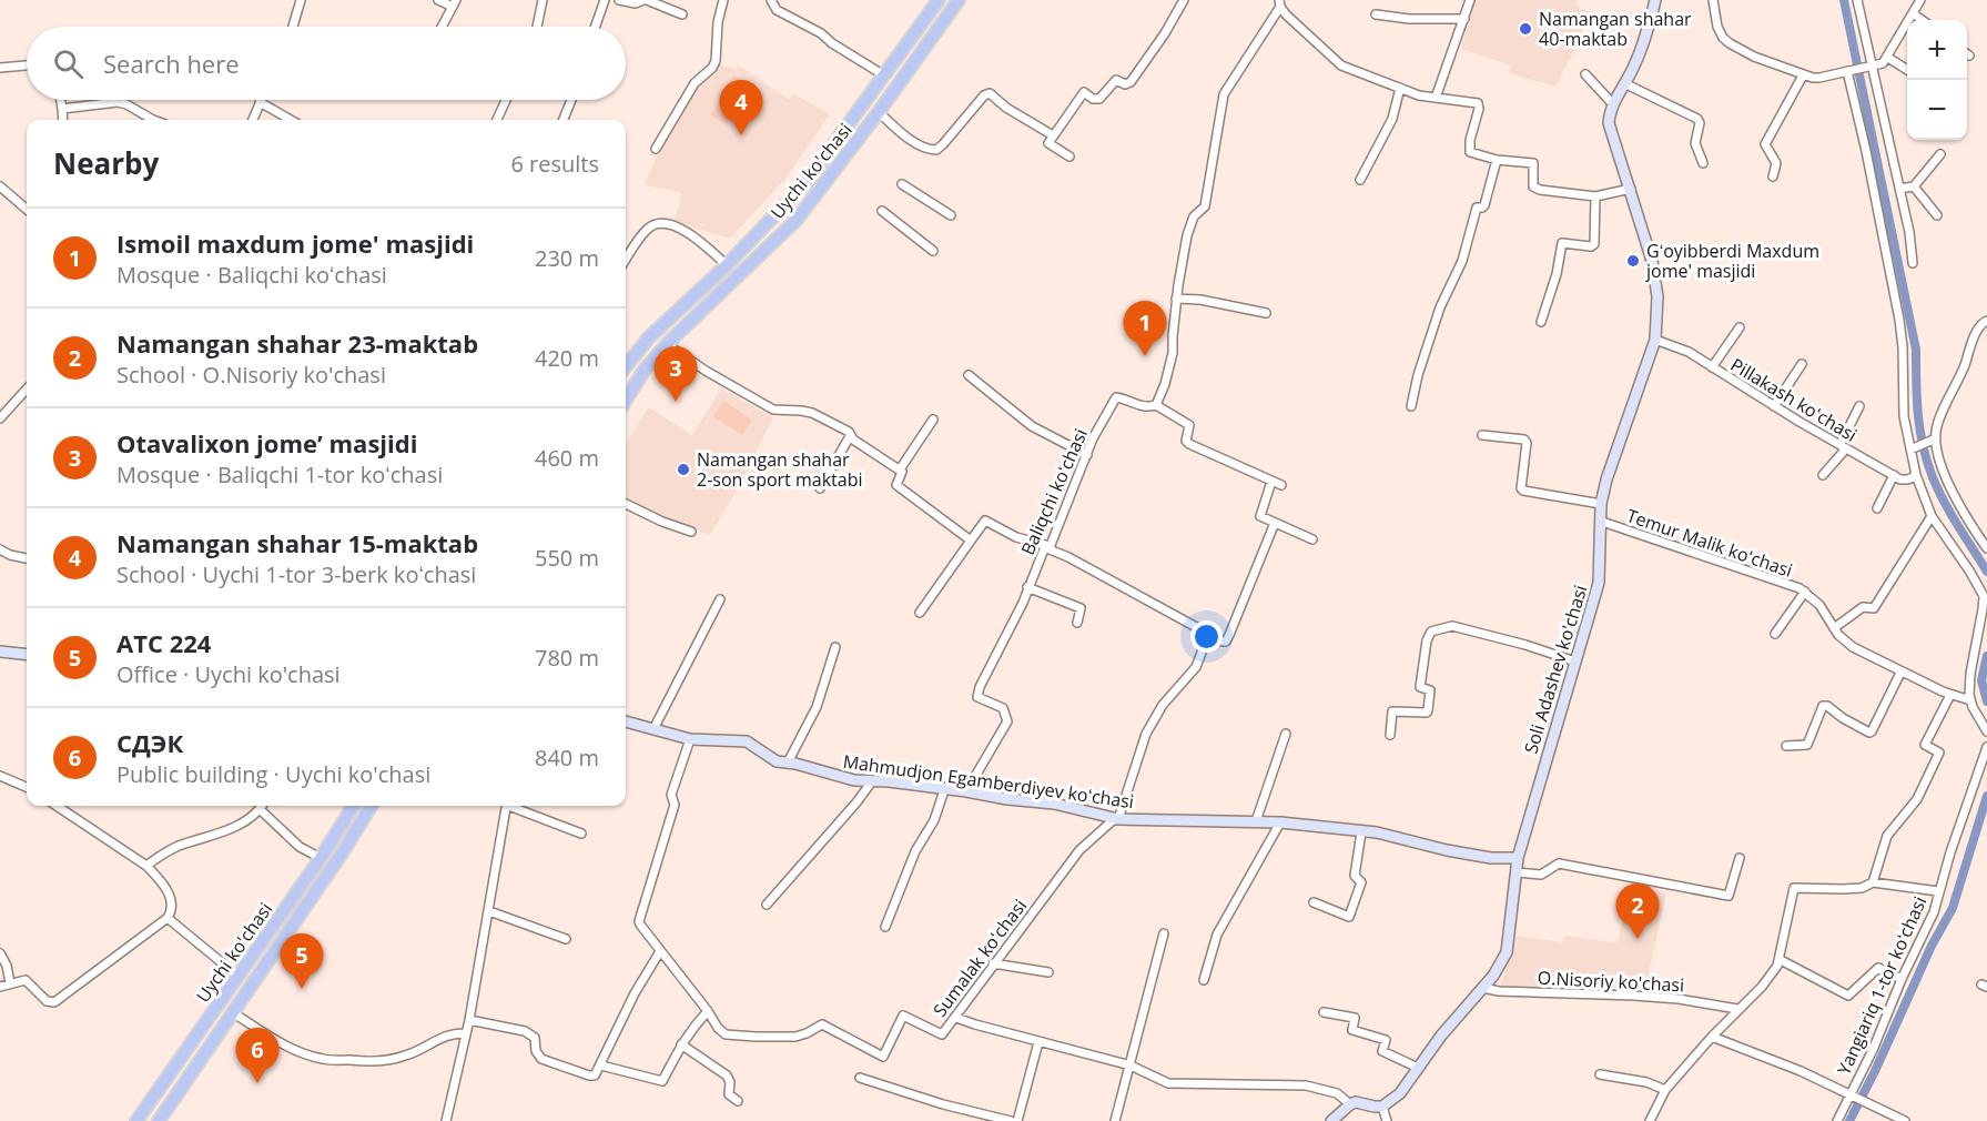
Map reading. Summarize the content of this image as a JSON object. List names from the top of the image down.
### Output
{
  "streets": {
    "main road": ["Uychi ko'chasi"],
    "street": [
      "Pillakash koʻchasi",
      "Baliqchi koʻchasi",
      "Temur Malik koʻchasi",
      "Soli Adashev ko'chasi",
      "Mahmudjon Egamberdiyev koʻchasi",
      "Sumalak koʻchasi",
      "O.Nisoriy ko'chasi",
      "Yangiariq 1-tor koʻchasi"
    ]
  },
  "crossings": [
    ["Pillakash koʻchasi", "Soli Adashev ko'chasi"],
    ["Baliqchi koʻchasi", "Mahmudjon Egamberdiyev koʻchasi"],
    ["Temur Malik koʻchasi", "Soli Adashev ko'chasi"],
    ["Soli Adashev ko'chasi", "Mahmudjon Egamberdiyev koʻchasi"],
    ["Soli Adashev ko'chasi", "O.Nisoriy ko'chasi"],
    ["Mahmudjon Egamberdiyev koʻchasi", "Sumalak koʻchasi"]
  ],
  "places": ["Namangan shahar 40-maktab", "Gʻoyibberdi Maxdum jome' masjidi", "Namangan shahar 2-son sport maktabi"],
  "page": {
    "map_buttons": ["+", "−"],
    "search": "Search here",
    "pins": [
      "4",
      "1",
      "3",
      "2",
      "5",
      "6"
    ],
    "heading": ["Nearby", "6 results"],
    "list": [
      {
        "mark": "1",
        "name": "Ismoil maxdum jome' masjidi",
        "note": "Mosque · Baliqchi koʻchasi",
        "value": "230 m"
      },
      {
        "mark": "2",
        "name": "Namangan shahar 23-maktab",
        "note": "School · O.Nisoriy ko'chasi",
        "value": "420 m"
      },
      {
        "mark": "3",
        "name": "Otavalixon jome’ masjidi",
        "note": "Mosque · Baliqchi 1-tor koʻchasi",
        "value": "460 m"
      },
      {
        "mark": "4",
        "name": "Namangan shahar 15-maktab",
        "note": "School · Uychi 1-tor 3-berk koʻchasi",
        "value": "550 m"
      },
      {
        "mark": "5",
        "name": "ATC 224",
        "note": "Office · Uychi ko'chasi",
        "value": "780 m"
      },
      {
        "mark": "6",
        "name": "СДЭК",
        "note": "Public building · Uychi ko'chasi",
        "value": "840 m"
      }
    ]
  }
}
